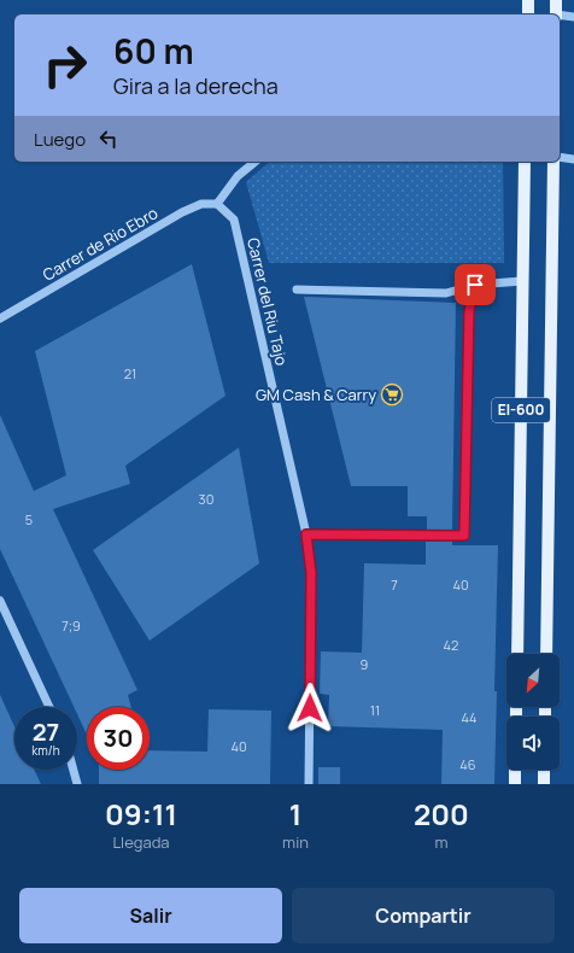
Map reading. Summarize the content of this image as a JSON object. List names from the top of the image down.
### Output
{
  "streets": {
    "main road": ["EI-600"],
    "street": ["Carrer de Rio Ebro", "Carrer del Riu Tajo"]
  },
  "crossings": [
    ["Carrer de Rio Ebro", "Carrer del Riu Tajo"]
  ],
  "places": {
    "supermarket": ["GM Cash & Carry"]
  },
  "house_numbers": [
    "21",
    "30",
    "5",
    "7",
    "40",
    "7;9",
    "42",
    "9",
    "11",
    "44",
    "40",
    "46"
  ],
  "north": "bottom left",
  "page": {
    "turn": ["60 m", "Gira a la derecha"],
    "then": "Luego",
    "speed": "27 km/h",
    "limit": "30",
    "eta": [
      "09:11",
      "Llegada",
      "1",
      "min",
      "200",
      "m"
    ],
    "buttons": ["Salir", "Compartir"]
  }
}
